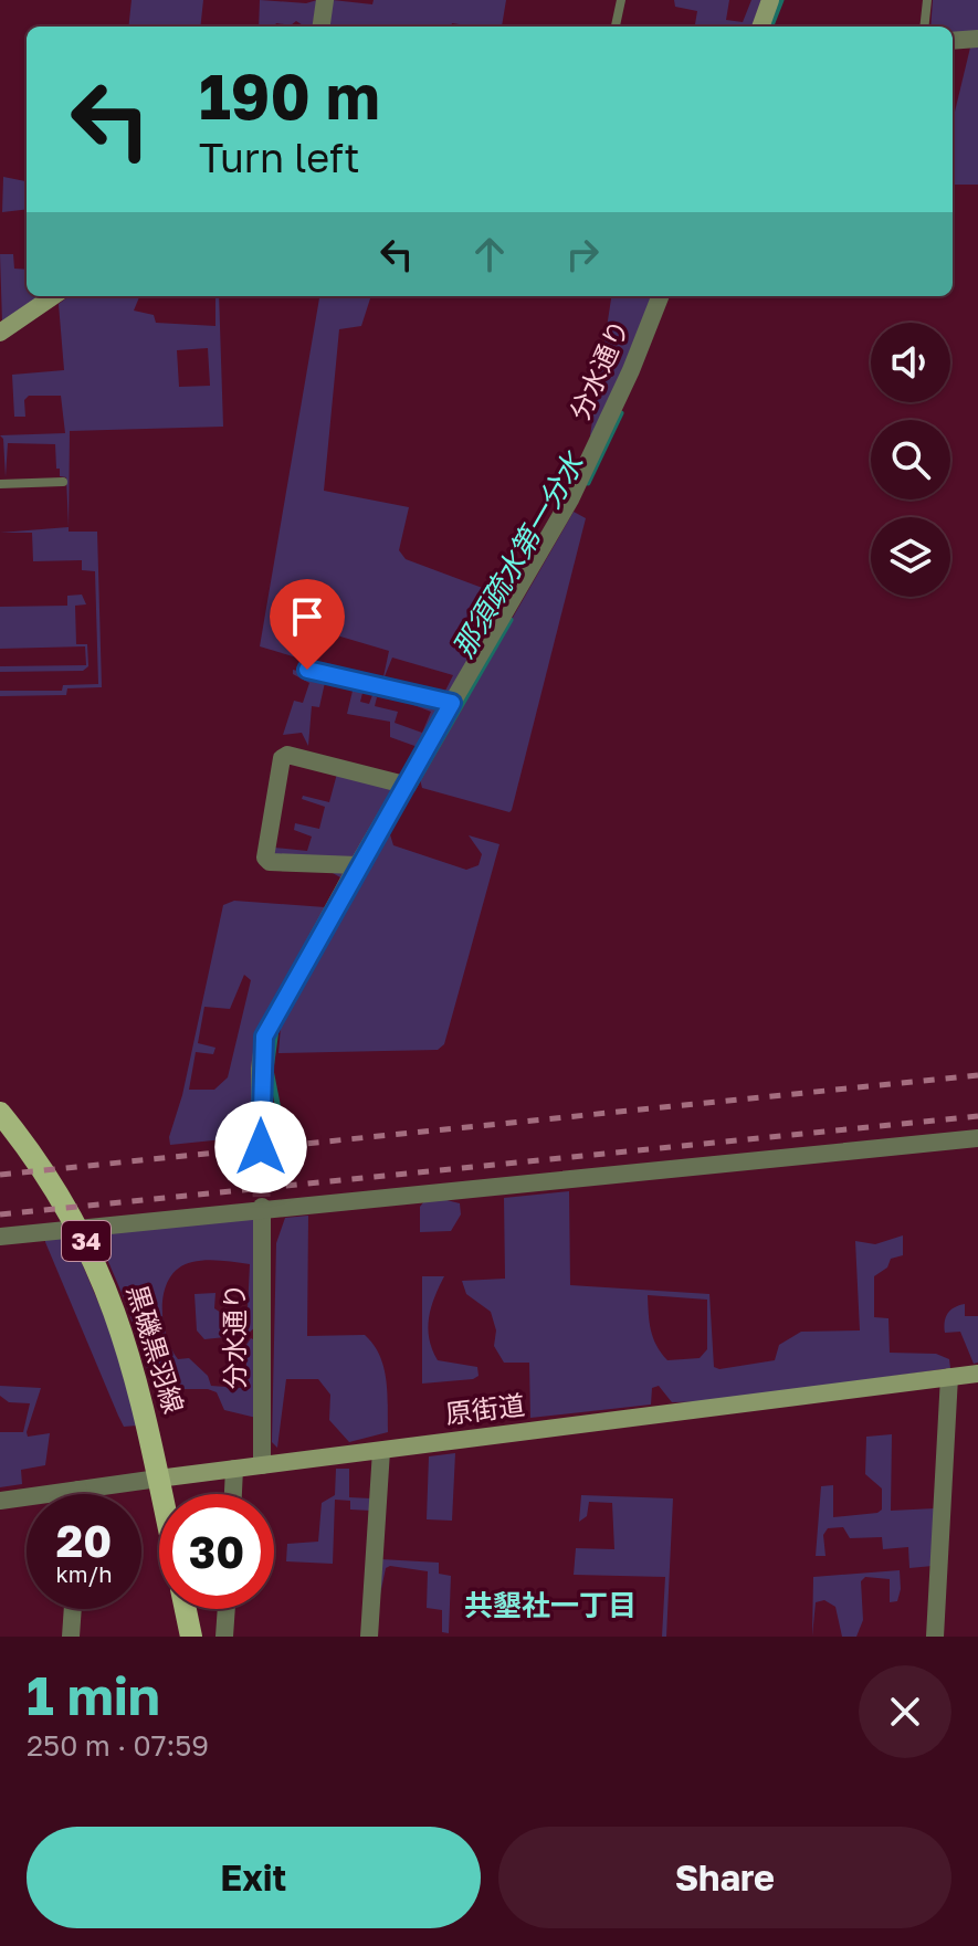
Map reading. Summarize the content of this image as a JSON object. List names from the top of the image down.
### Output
{
  "streets": {
    "main road": ["34", "黒磯黒羽線"],
    "street": ["分水通り", "原街道"]
  },
  "crossings": [
    ["分水通り", "原街道"],
    ["黒磯黒羽線", "原街道"]
  ],
  "districts": ["共墾社一丁目"],
  "water": ["那須疏水第一分水"],
  "page": {
    "turn": ["190 m", "Turn left"],
    "speed": "20 km/h",
    "limit": "30",
    "heading": ["1 min", "250 m · 07:59"],
    "buttons": ["Exit", "Share"]
  }
}
